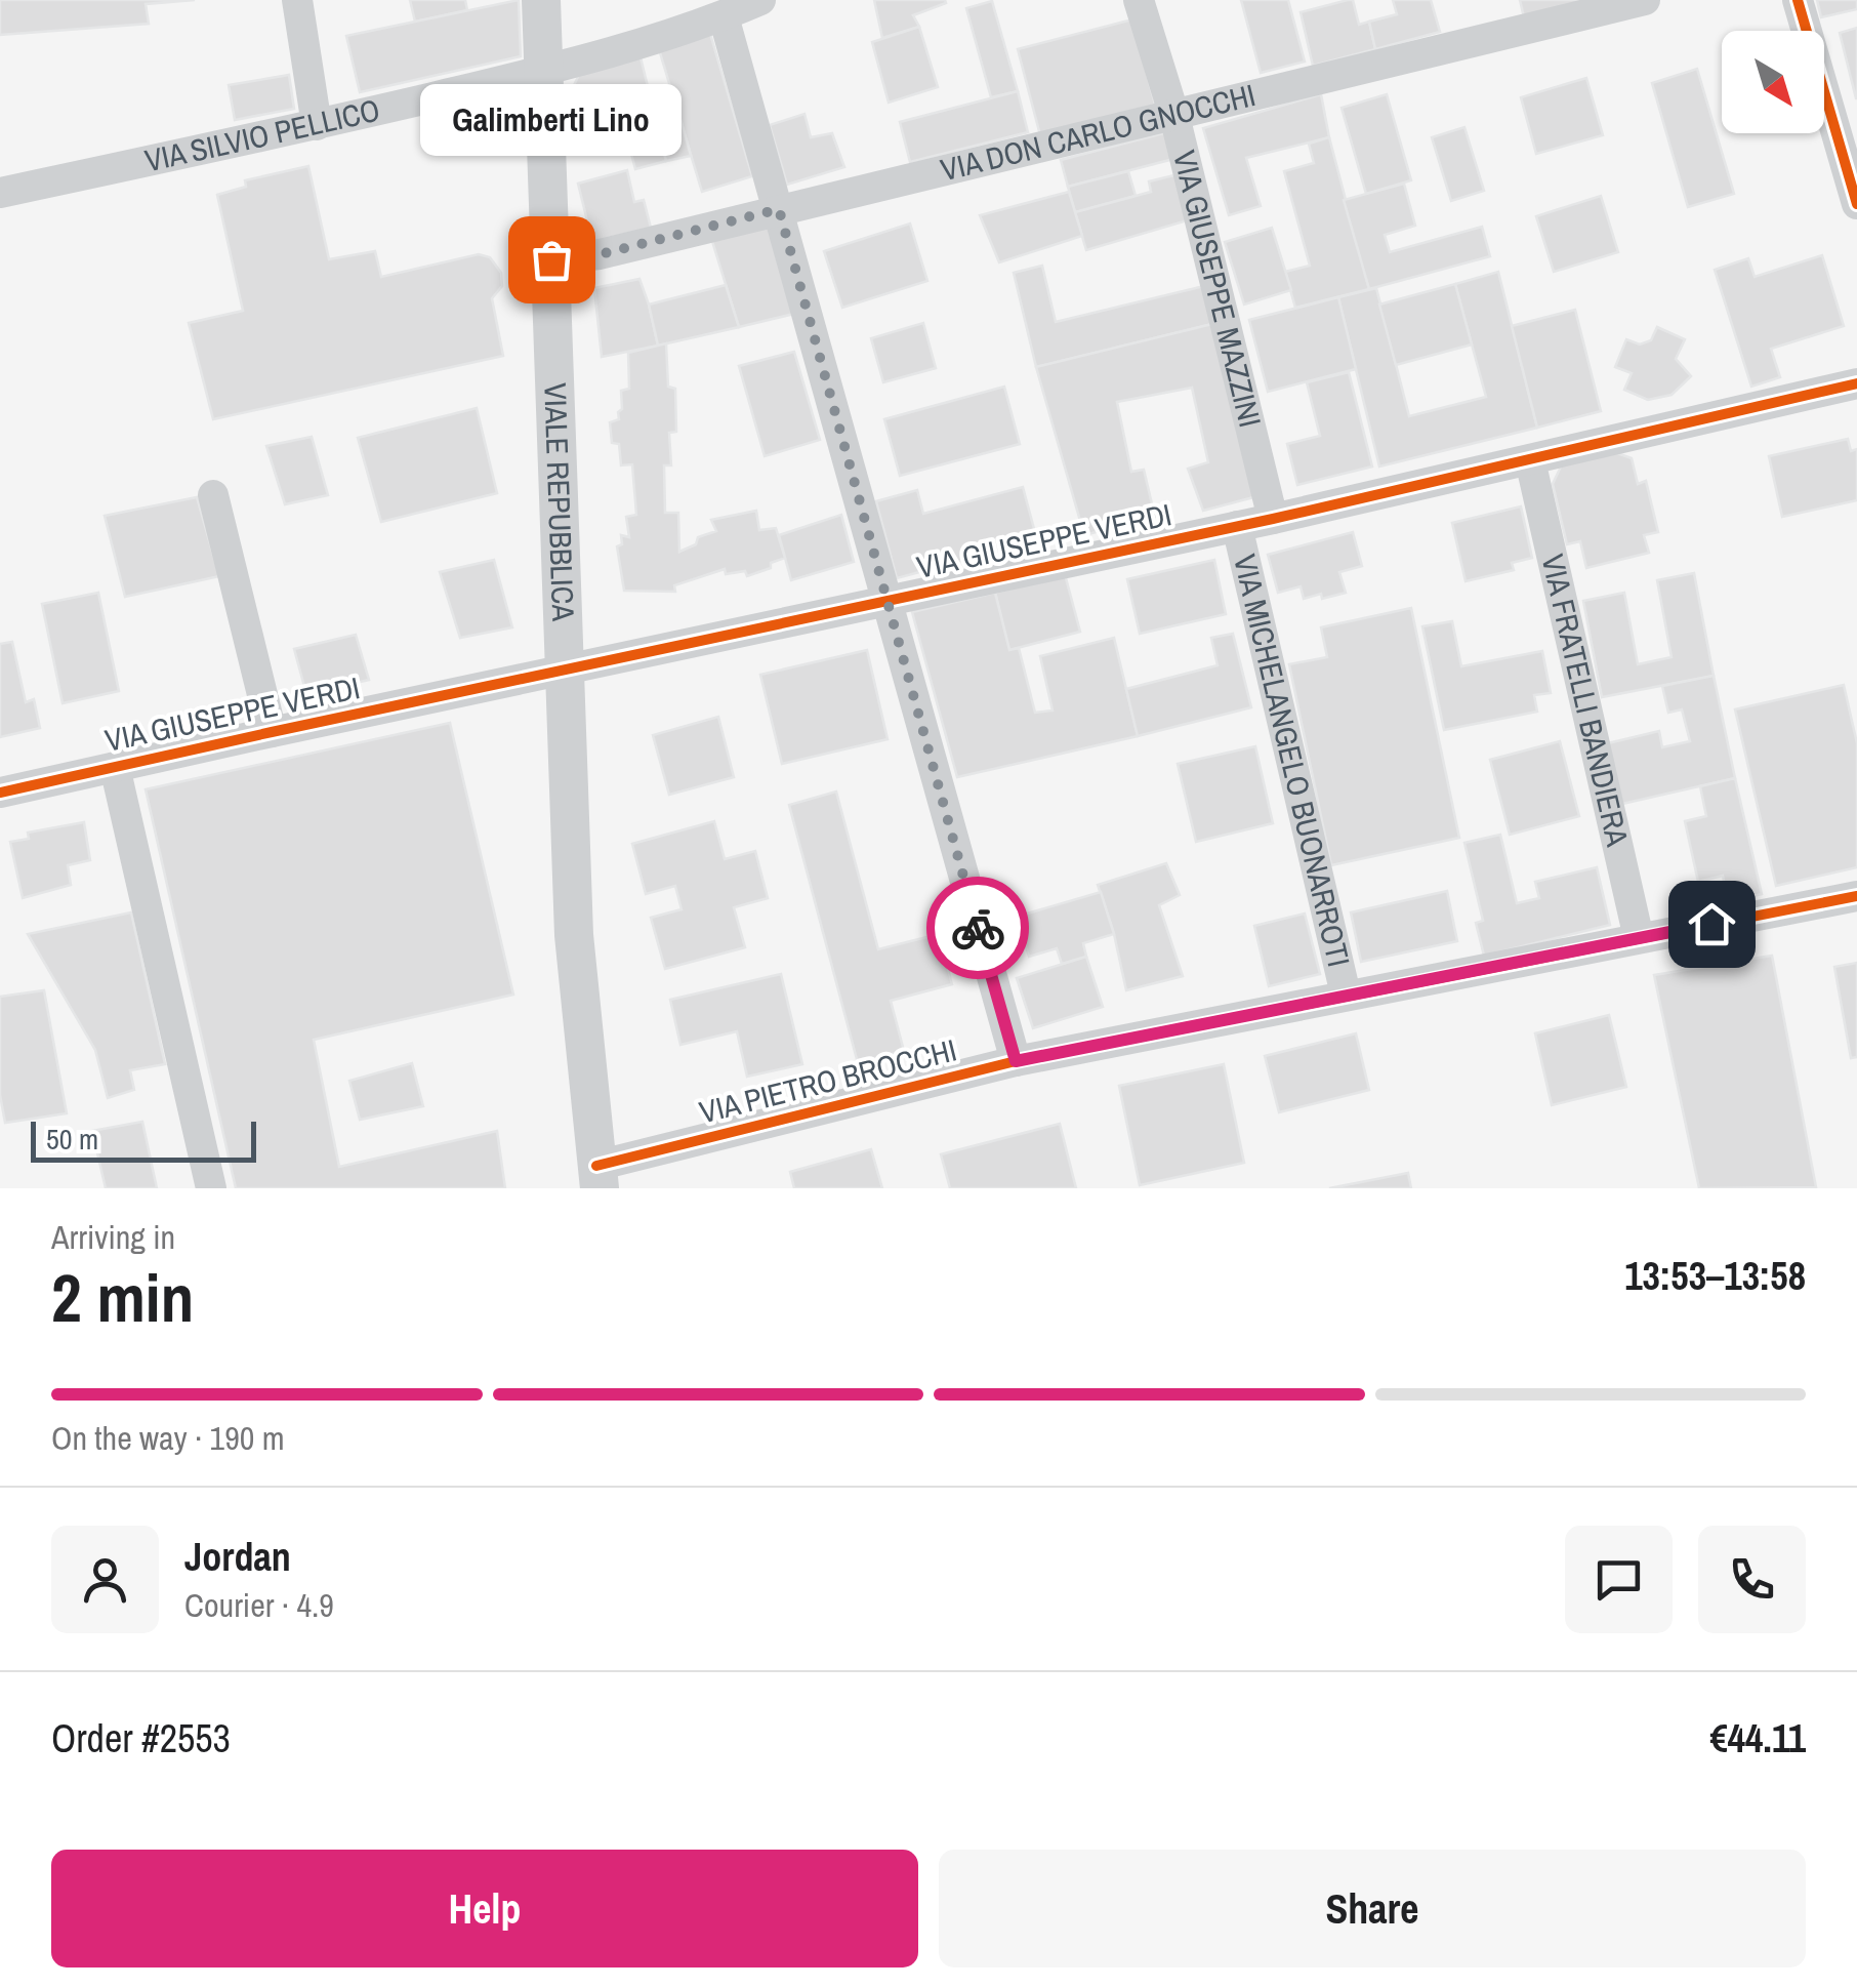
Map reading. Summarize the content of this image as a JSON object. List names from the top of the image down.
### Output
{
  "streets": {
    "street": [
      "VIA DON CARLO GNOCCHI",
      "VIA SILVIO PELLICO",
      "VIA GIUSEPPE MAZZINI",
      "VIALE REPUBBLICA",
      "VIA GIUSEPPE VERDI",
      "VIA FRATELLI BANDIERA",
      "VIA MICHELANGELO BUONARROTI",
      "VIA PIETRO BROCCHI"
    ]
  },
  "crossings": [
    ["VIA DON CARLO GNOCCHI", "VIA GIUSEPPE MAZZINI"],
    ["VIA DON CARLO GNOCCHI", "VIALE REPUBBLICA"],
    ["VIA SILVIO PELLICO", "VIALE REPUBBLICA"],
    ["VIA GIUSEPPE MAZZINI", "VIA GIUSEPPE VERDI"],
    ["VIALE REPUBBLICA", "VIA GIUSEPPE VERDI"],
    ["VIALE REPUBBLICA", "VIA PIETRO BROCCHI"],
    ["VIA GIUSEPPE VERDI", "VIA FRATELLI BANDIERA"],
    ["VIA GIUSEPPE VERDI", "VIA MICHELANGELO BUONARROTI"],
    ["VIA FRATELLI BANDIERA", "VIA PIETRO BROCCHI"],
    ["VIA MICHELANGELO BUONARROTI", "VIA PIETRO BROCCHI"]
  ],
  "places": ["Galimberti Lino"],
  "scale_bar": "50 m",
  "north": "bottom right",
  "page": {
    "bubble": "Galimberti Lino",
    "scale": "50 m",
    "heading": ["2 min", "Arriving in", "13:53–13:58"],
    "panel": [
      "Jordan",
      "Courier · 4.9",
      "Order #2553",
      "€44.11"
    ],
    "bar": "On the way · 190 m",
    "buttons": ["Help", "Share"]
  }
}
